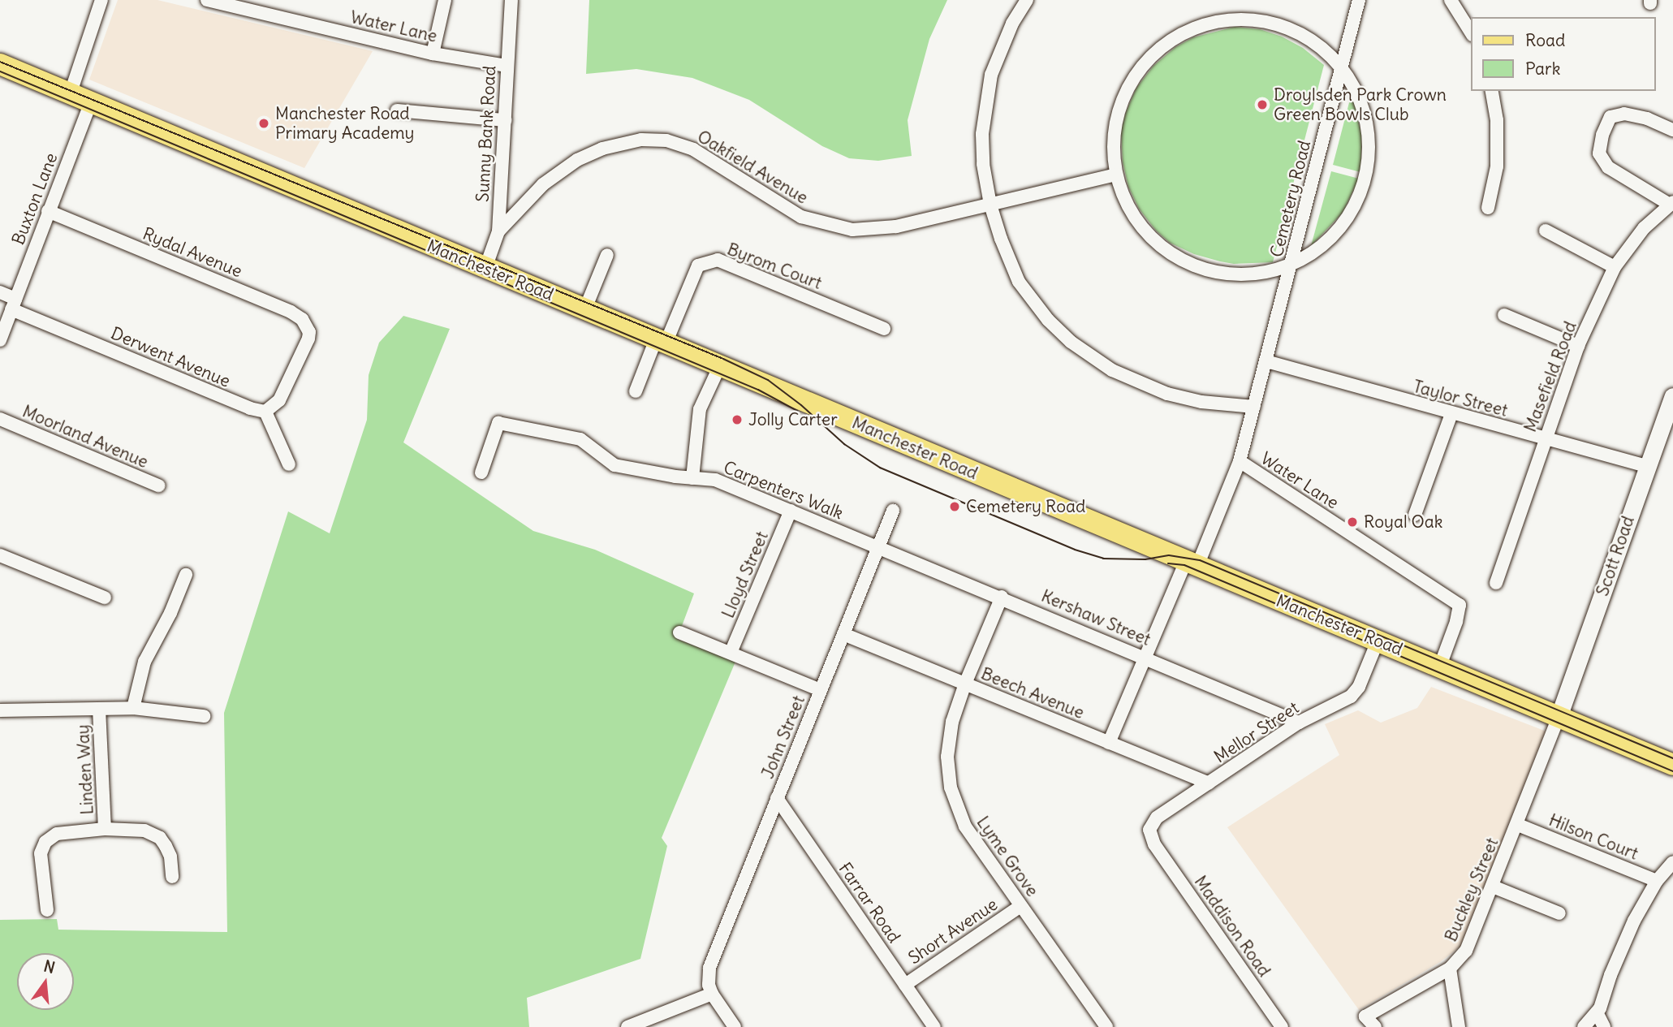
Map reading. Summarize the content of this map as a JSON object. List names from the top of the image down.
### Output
{
  "streets": {
    "main road": ["Manchester Road"],
    "street": [
      "Water Lane",
      "Sunny Bank Road",
      "Oakfield Avenue",
      "Buxton Lane",
      "Cemetery Road",
      "Rydal Avenue",
      "Byrom Court",
      "Derwent Avenue",
      "Masefield Road",
      "Taylor Street",
      "Moorland Avenue",
      "Carpenters Walk",
      "Scott Road",
      "Lloyd Street",
      "Kershaw Street",
      "Beech Avenue",
      "Mellor Street",
      "John Street",
      "Linden Way",
      "Hilson Court",
      "Lyme Grove",
      "Buckley Street",
      "Farrar Road",
      "Maddison Road",
      "Short Avenue"
    ]
  },
  "crossings": [
    ["Water Lane", "Sunny Bank Road"],
    ["Water Lane", "Cemetery Road"],
    ["Water Lane", "Manchester Road"],
    ["Sunny Bank Road", "Oakfield Avenue"],
    ["Sunny Bank Road", "Manchester Road"],
    ["Buxton Lane", "Rydal Avenue"],
    ["Buxton Lane", "Manchester Road"],
    ["Buxton Lane", "Derwent Avenue"],
    ["Cemetery Road", "Manchester Road"],
    ["Cemetery Road", "Taylor Street"],
    ["Cemetery Road", "Kershaw Street"],
    ["Cemetery Road", "Beech Avenue"],
    ["Rydal Avenue", "Derwent Avenue"],
    ["Byrom Court", "Manchester Road"],
    ["Manchester Road", "Scott Road"],
    ["Manchester Road", "Mellor Street"],
    ["Manchester Road", "Buckley Street"],
    ["Masefield Road", "Taylor Street"],
    ["Taylor Street", "Scott Road"],
    ["Carpenters Walk", "Lloyd Street"],
    ["Carpenters Walk", "Kershaw Street"],
    ["Carpenters Walk", "John Street"],
    ["Scott Road", "Buckley Street"],
    ["Kershaw Street", "Mellor Street"],
    ["Kershaw Street", "John Street"],
    ["Kershaw Street", "Lyme Grove"],
    ["Beech Avenue", "Mellor Street"],
    ["Beech Avenue", "John Street"],
    ["Beech Avenue", "Lyme Grove"],
    ["Mellor Street", "Maddison Road"],
    ["John Street", "Farrar Road"],
    ["Hilson Court", "Buckley Street"],
    ["Lyme Grove", "Short Avenue"],
    ["Farrar Road", "Short Avenue"]
  ],
  "places": [
    "Droylsden Park Crown Green Bowls Club",
    "Manchester Road Primary Academy",
    "Jolly Carter",
    "Cemetery Road",
    "Royal Oak"
  ],
  "legend": ["Road", "Park"],
  "north": "top"
}
